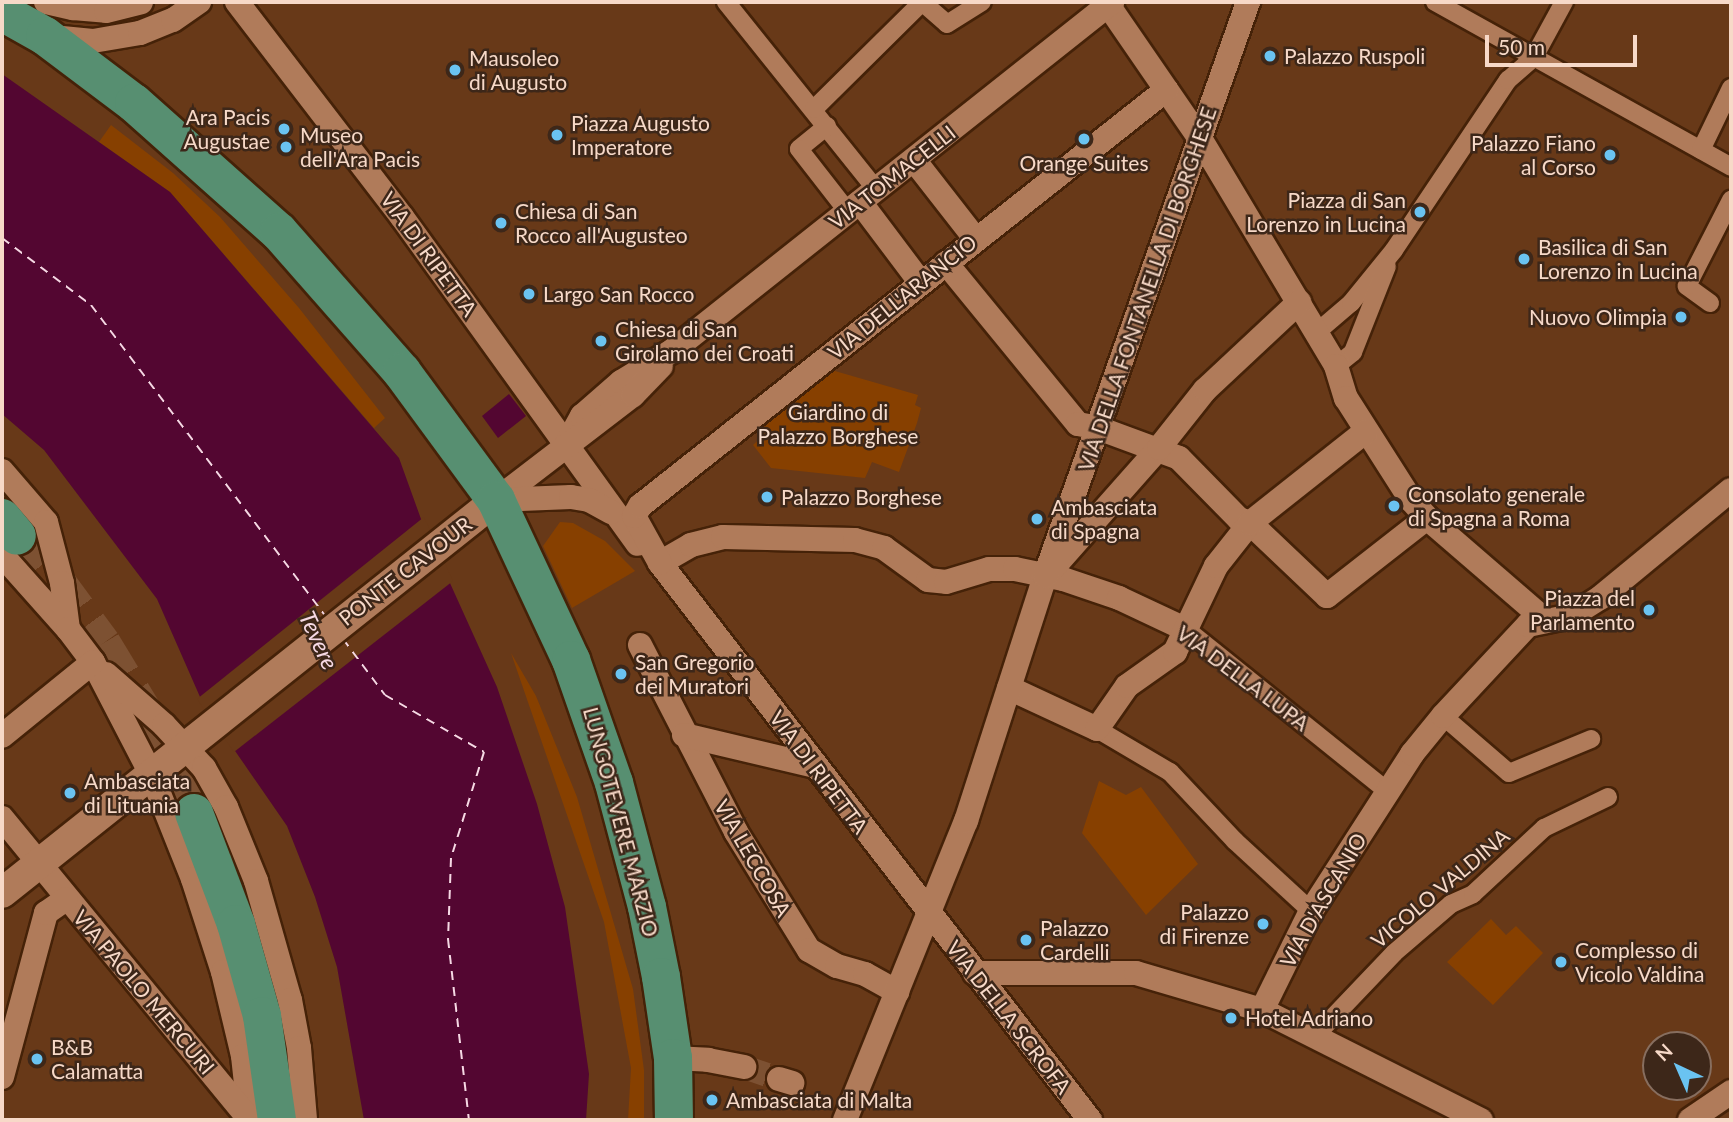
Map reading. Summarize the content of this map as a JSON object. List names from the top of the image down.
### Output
{
  "streets": {
    "main road": ["LUNGOTEVERE MARZIO"],
    "street": [
      "VIA TOMACELLI",
      "VIA DI RIPETTA",
      "VIA DELLA FONTANELLA DI BORGHESE",
      "VIA DELL'ARANCIO",
      "PONTE CAVOUR",
      "VIA DELLA LUPA",
      "VIA LECCOSA",
      "VICOLO VALDINA",
      "VIA D'ASCANIO",
      "VIA PAOLO MERCURI",
      "VIA DELLA SCROFA"
    ]
  },
  "crossings": [
    ["VIA TOMACELLI", "VIA DI RIPETTA"],
    ["VIA TOMACELLI", "PONTE CAVOUR"],
    ["VIA TOMACELLI", "LUNGOTEVERE MARZIO"],
    ["VIA DI RIPETTA", "VIA DELLA FONTANELLA DI BORGHESE"],
    ["VIA DI RIPETTA", "VIA DELL'ARANCIO"],
    ["VIA DI RIPETTA", "VIA DELLA LUPA"],
    ["VIA DI RIPETTA", "VIA DELLA SCROFA"],
    ["VIA DELLA FONTANELLA DI BORGHESE", "VIA DELLA LUPA"],
    ["VIA DELLA FONTANELLA DI BORGHESE", "VIA LECCOSA"],
    ["VIA DELLA FONTANELLA DI BORGHESE", "VIA DELLA SCROFA"],
    ["VIA DELL'ARANCIO", "VIA DELLA LUPA"],
    ["PONTE CAVOUR", "LUNGOTEVERE MARZIO"],
    ["PONTE CAVOUR", "VIA PAOLO MERCURI"],
    ["VIA DELLA LUPA", "VIA D'ASCANIO"]
  ],
  "water": ["Tevere"],
  "parks": ["Giardino di Palazzo Borghese"],
  "places": [
    "Palazzo Ruspoli",
    "Mausoleo di Augusto",
    "Ara Pacis Augustae",
    "Piazza Augusto Imperatore",
    "Orange Suites",
    "Museo dell'Ara Pacis",
    "Palazzo Fiano al Corso",
    "Piazza di San Lorenzo in Lucina",
    "Chiesa di San Rocco all'Augusteo",
    "Basilica di San Lorenzo in Lucina",
    "Largo San Rocco",
    "Nuovo Olimpia",
    "Chiesa di San Girolamo dei Croati",
    "Palazzo Borghese",
    "Consolato generale di Spagna a Roma",
    "Ambasciata di Spagna",
    "Piazza del Parlamento",
    "San Gregorio dei Muratori",
    "Ambasciata di Lituania",
    "Palazzo di Firenze",
    "Palazzo Cardelli",
    "Complesso di Vicolo Valdina",
    "Hotel Adriano",
    "B&B Calamatta",
    "Ambasciata di Malta"
  ],
  "scale_bar": "50 m",
  "north": "top left"
}
